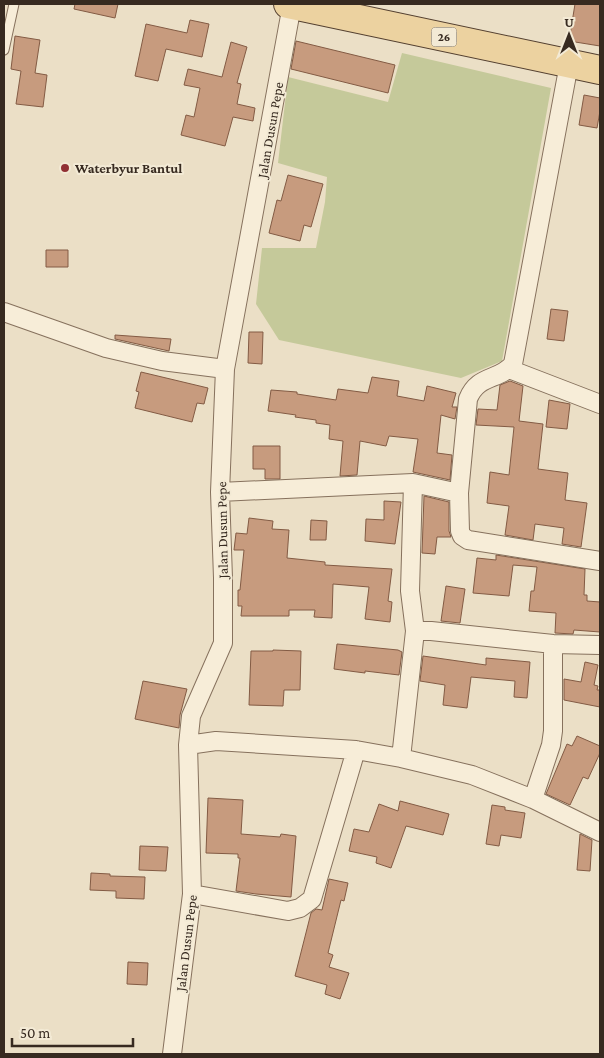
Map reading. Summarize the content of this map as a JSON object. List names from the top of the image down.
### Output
{
  "streets": {
    "main road": ["26"],
    "street": ["Jalan Dusun Pepe"]
  },
  "crossings": [
    ["26", "Jalan Dusun Pepe"]
  ],
  "places": ["Waterbyur Bantul"],
  "scale_bar": "50 m",
  "north": "top"
}
